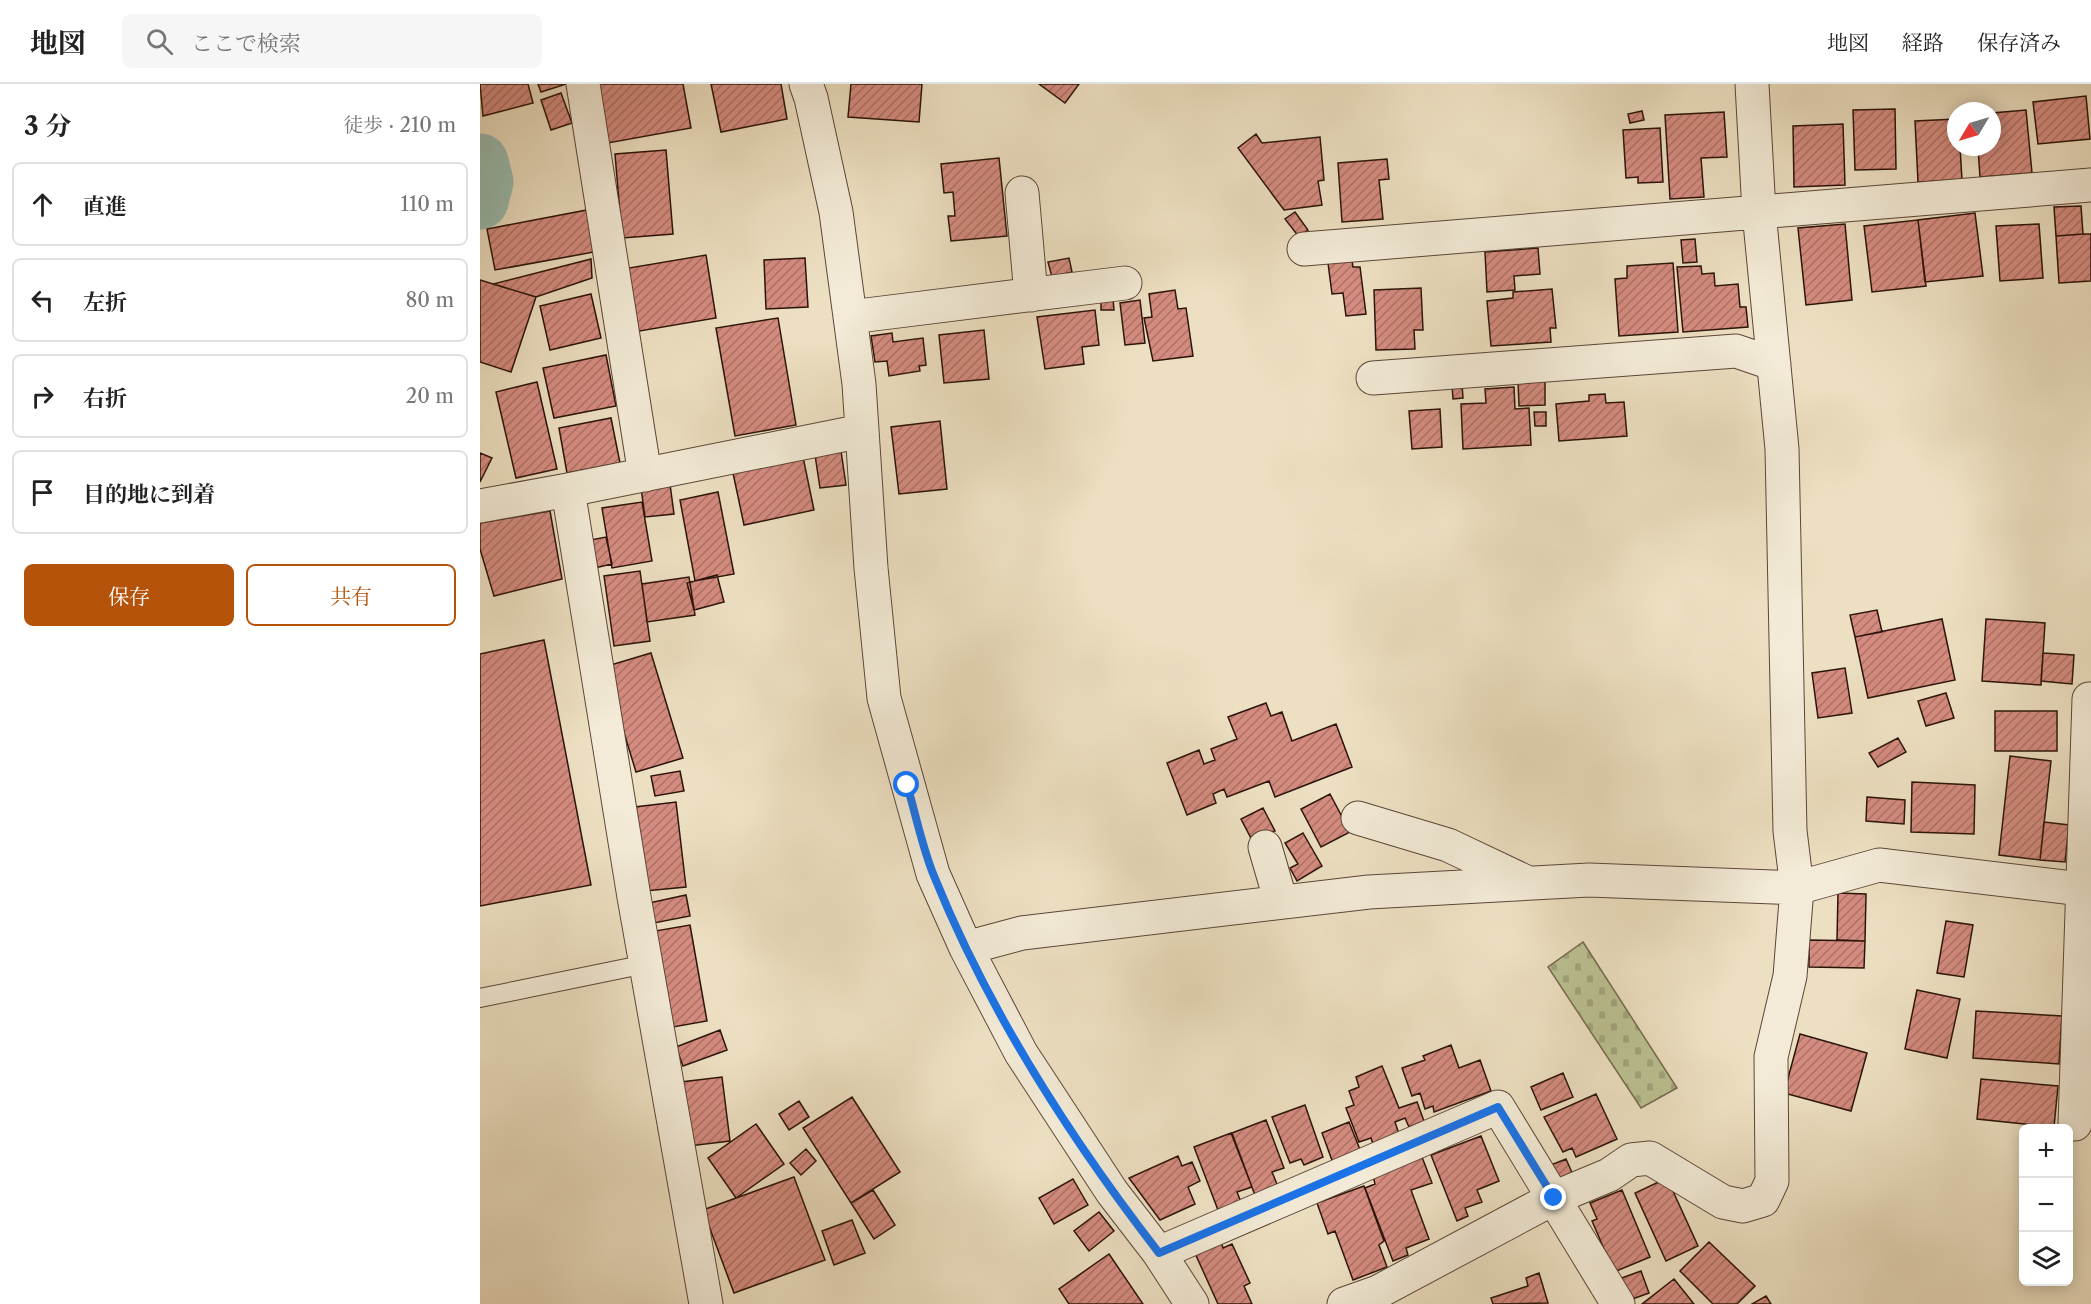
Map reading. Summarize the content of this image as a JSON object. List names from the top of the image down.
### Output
{
  "north": "bottom left",
  "page": {
    "header": "地図",
    "search": "ここで検索",
    "nav": ["地図", "経路", "保存済み"],
    "heading": ["3 分", "徒歩 · 210 m"],
    "list": [
      ["直進", "110 m"],
      ["左折", "80 m"],
      ["右折", "20 m"],
      "目的地に到着"
    ],
    "buttons": ["保存", "共有"],
    "map_buttons": ["+", "−"]
  }
}
